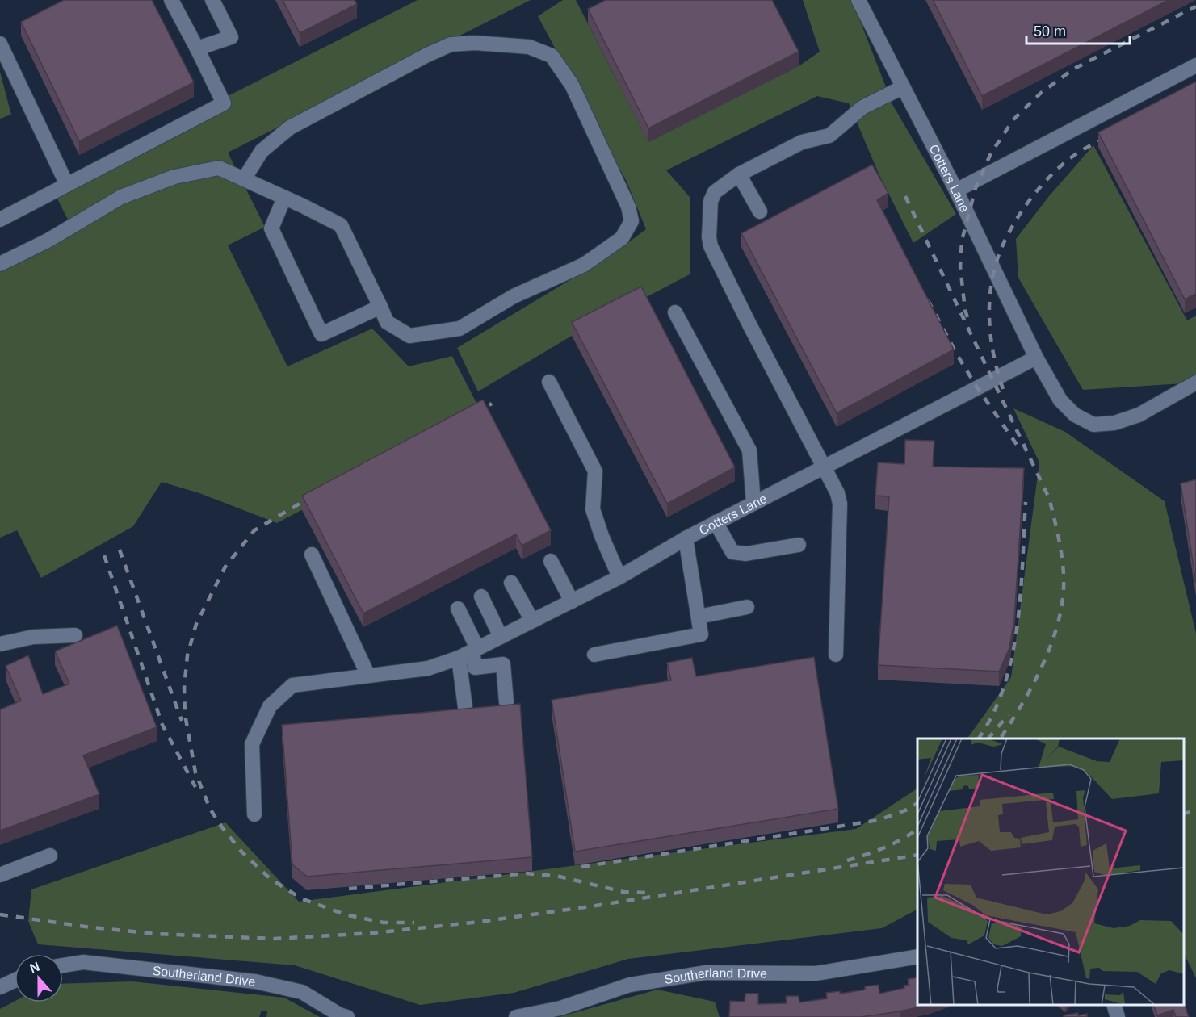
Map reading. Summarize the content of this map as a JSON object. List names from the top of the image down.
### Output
{
  "streets": {
    "street": ["Cotters Lane", "Southerland Drive"]
  },
  "scale_bar": "50 m",
  "north": "top"
}
